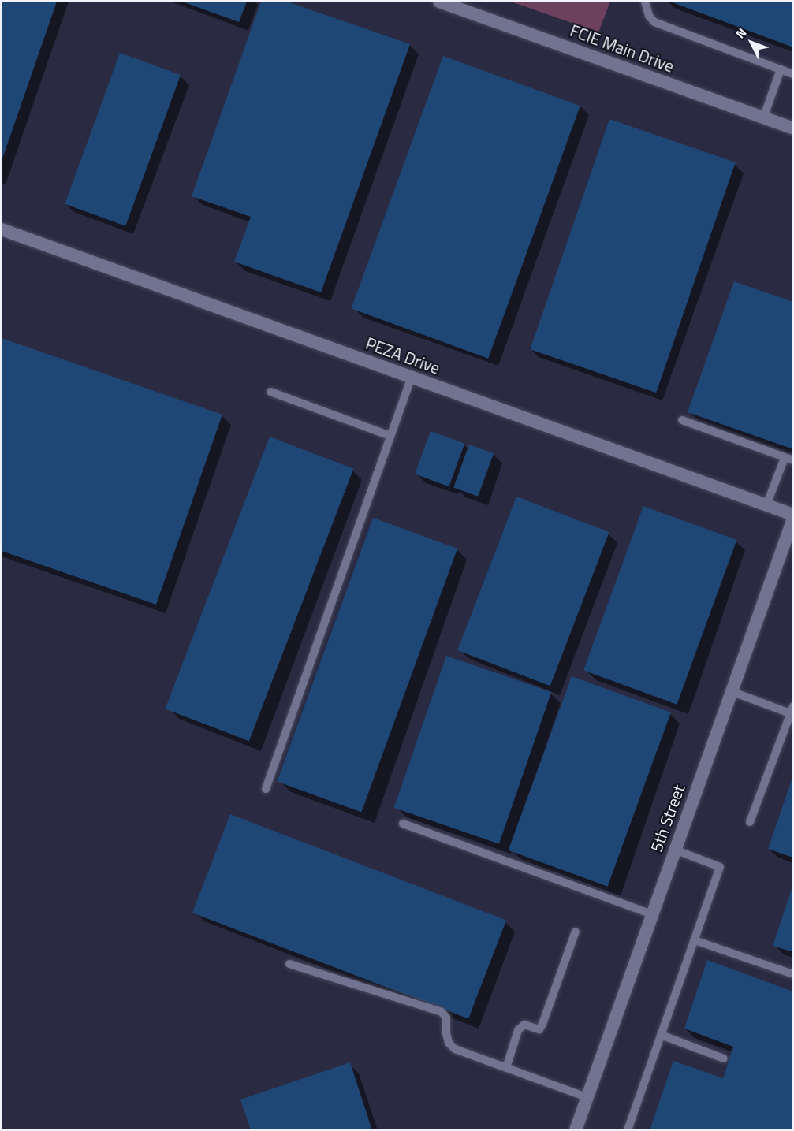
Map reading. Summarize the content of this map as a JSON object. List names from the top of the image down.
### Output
{
  "streets": {
    "street": ["FCIE Main Drive", "PEZA Drive", "5th Street"]
  },
  "crossings": [
    ["PEZA Drive", "5th Street"]
  ],
  "north": "top left"
}
